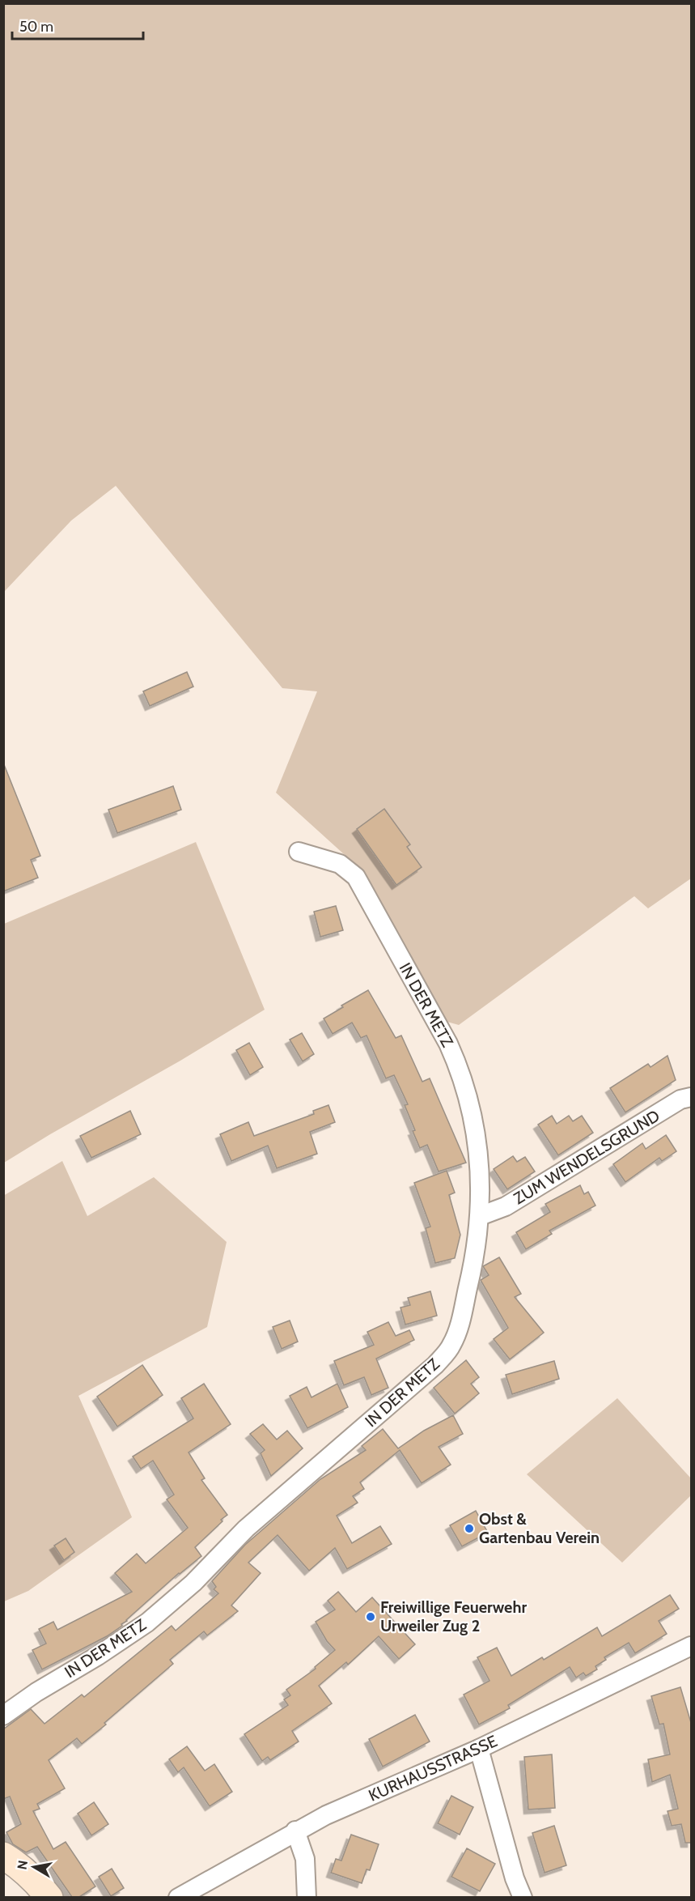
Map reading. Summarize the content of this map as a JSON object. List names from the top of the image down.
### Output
{
  "streets": {
    "street": ["IN DER METZ", "ZUM WENDELSGRUND", "KURHAUSSTRASSE"]
  },
  "crossings": [
    ["IN DER METZ", "ZUM WENDELSGRUND"]
  ],
  "places": ["Obst & Gartenbau Verein", "Freiwillige Feuerwehr Urweiler Zug 2"],
  "scale_bar": "50 m",
  "north": "left"
}
